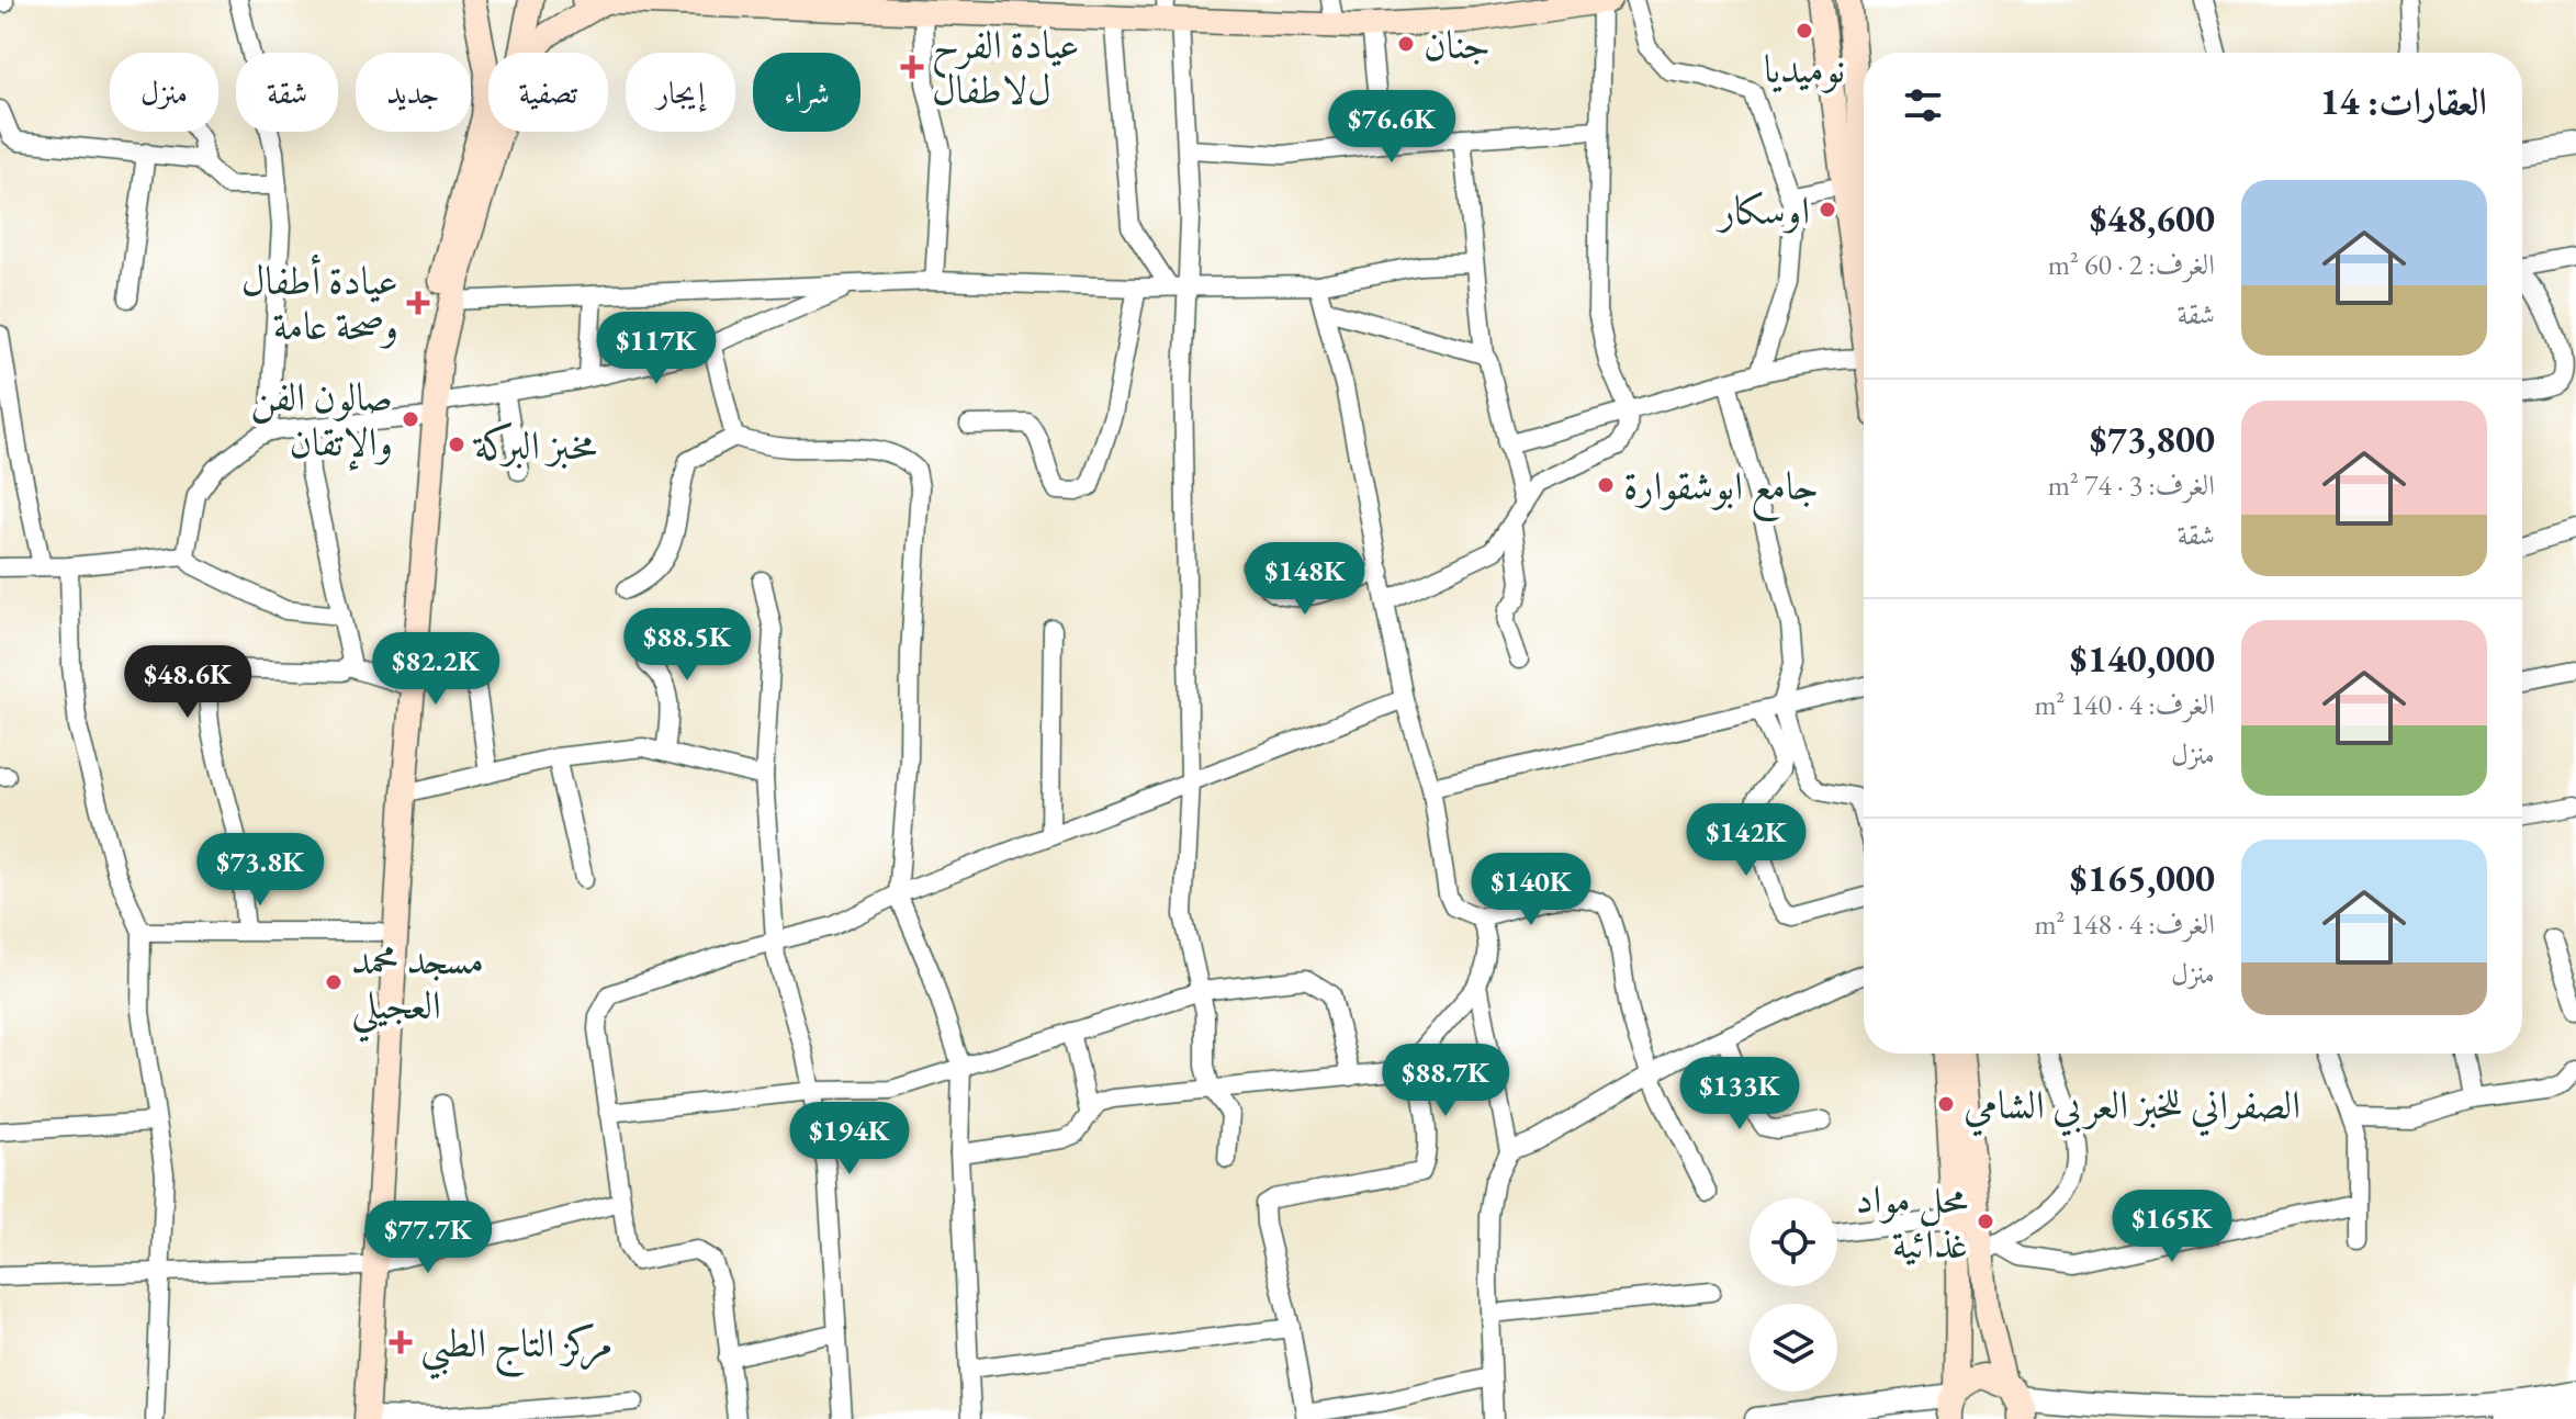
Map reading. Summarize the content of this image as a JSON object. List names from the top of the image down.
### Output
{
  "places": {
    "other": [
      "نوميديا",
      "جنان",
      "اوسكار",
      "صالون الفن والإتقان",
      "مخبز البركة",
      "جامع ابوشقوارة",
      "مسجد محمد العجيلي",
      "الصفراني للخبز العربي الشامي",
      "محل مواد غذائية"
    ],
    "health": ["عيادة الفرح لﻻطفال", "عيادة أطفال وصحة عامة", "مركز التاج الطبي"]
  },
  "page": {
    "chip": [
      "شراء",
      "إيجار",
      "تصفية",
      "جديد",
      "شقة",
      "منزل"
    ],
    "heading": "العقارات: 14",
    "price": [
      "$76.6K",
      "$117K",
      "$148K",
      "$88.5K",
      "$82.2K",
      "$48.6K",
      "$142K",
      "$73.8K",
      "$140K",
      "$88.7K",
      "$133K",
      "$194K",
      "$165K",
      "$77.7K"
    ],
    "list": [
      {
        "name": "$48,600",
        "note": "الغرف: 2 · 60 m² · شقة"
      },
      {
        "name": "$73,800",
        "note": "الغرف: 3 · 74 m² · شقة"
      },
      {
        "name": "$140,000",
        "note": "الغرف: 4 · 140 m² · منزل"
      },
      {
        "name": "$165,000",
        "note": "الغرف: 4 · 148 m² · منزل"
      }
    ]
  }
}
